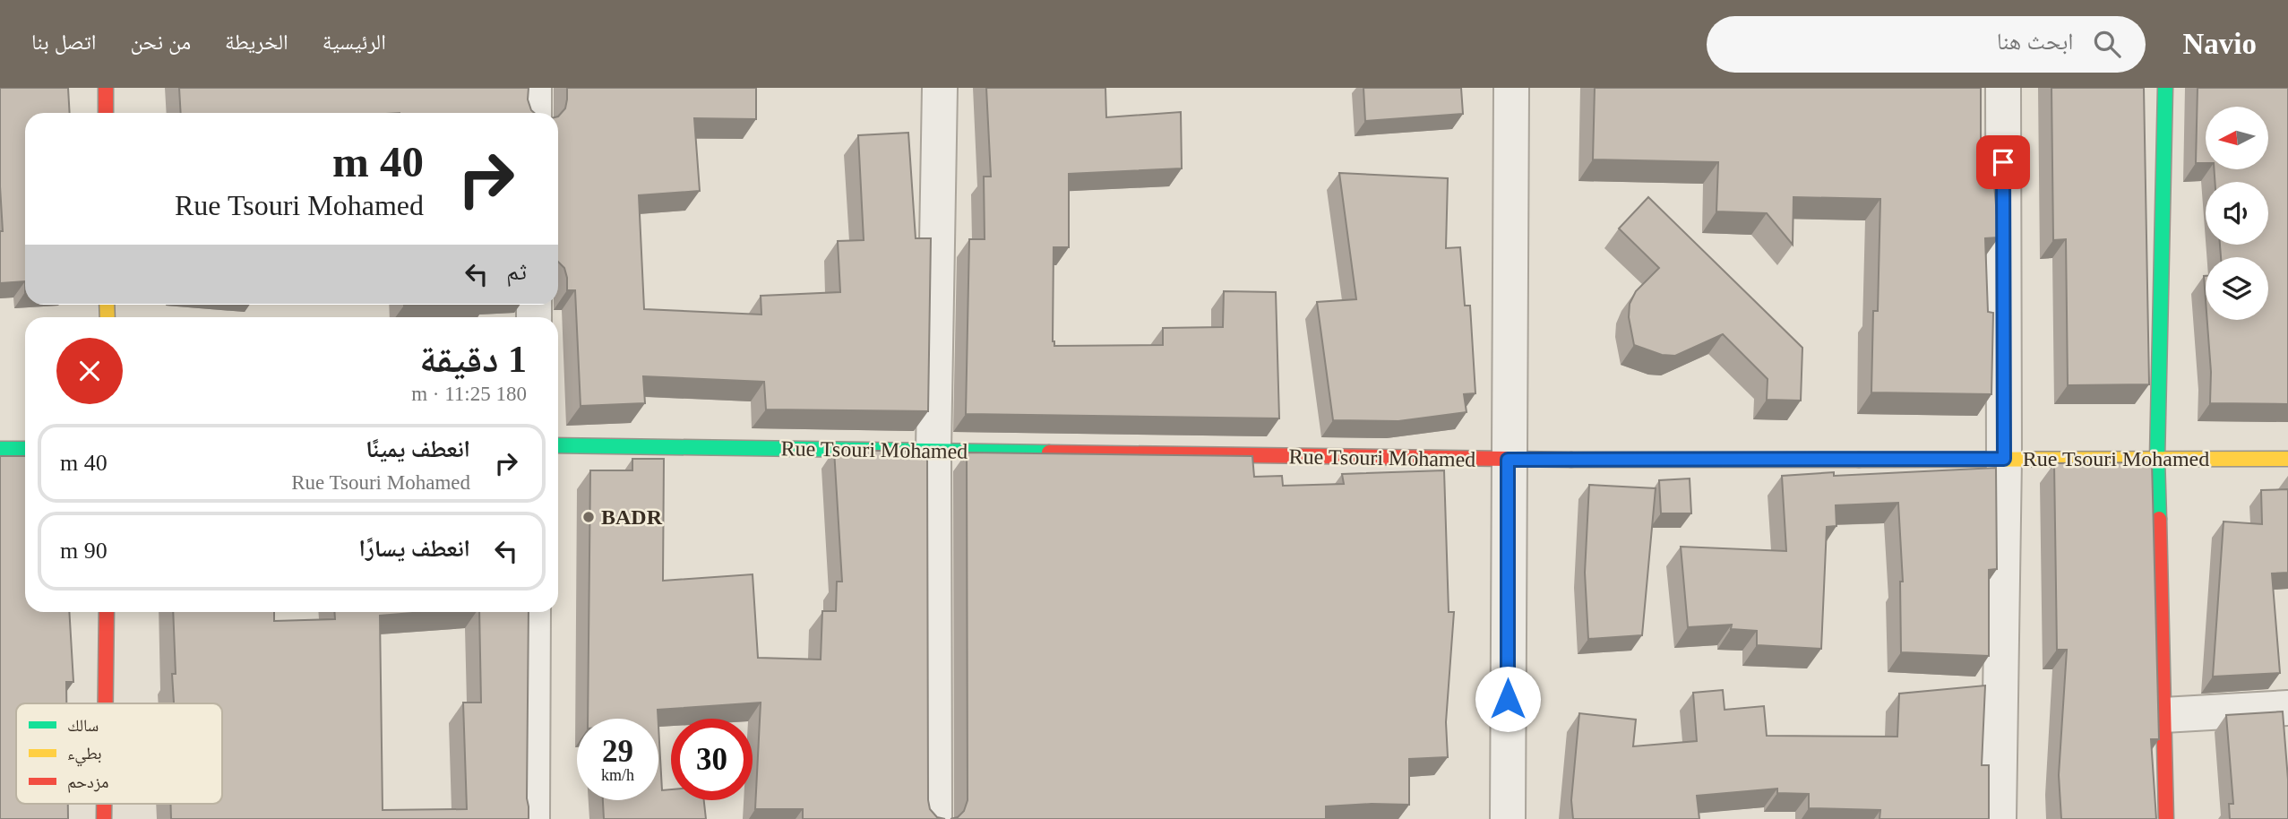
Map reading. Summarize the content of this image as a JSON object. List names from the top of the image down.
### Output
{
  "streets": {
    "street": ["Rue Tsouri Mohamed"]
  },
  "places": ["BADR"],
  "legend": ["سالك", "بطيء", "مزدحم"],
  "north": "left",
  "page": {
    "header": "Navio",
    "search": "ابحث هنا",
    "nav": [
      "الرئيسية",
      "الخريطة",
      "من نحن",
      "اتصل بنا"
    ],
    "turn": ["40 m", "Rue Tsouri Mohamed"],
    "then": "ثم",
    "heading": ["1 دقيقة", "180 m · 11:25"],
    "list": [
      {
        "name": "انعطف يمينًا",
        "note": "Rue Tsouri Mohamed",
        "value": "40 m"
      },
      {
        "name": "انعطف يسارًا",
        "value": "90 m"
      }
    ],
    "speed": "29 km/h",
    "limit": "30"
  }
}
